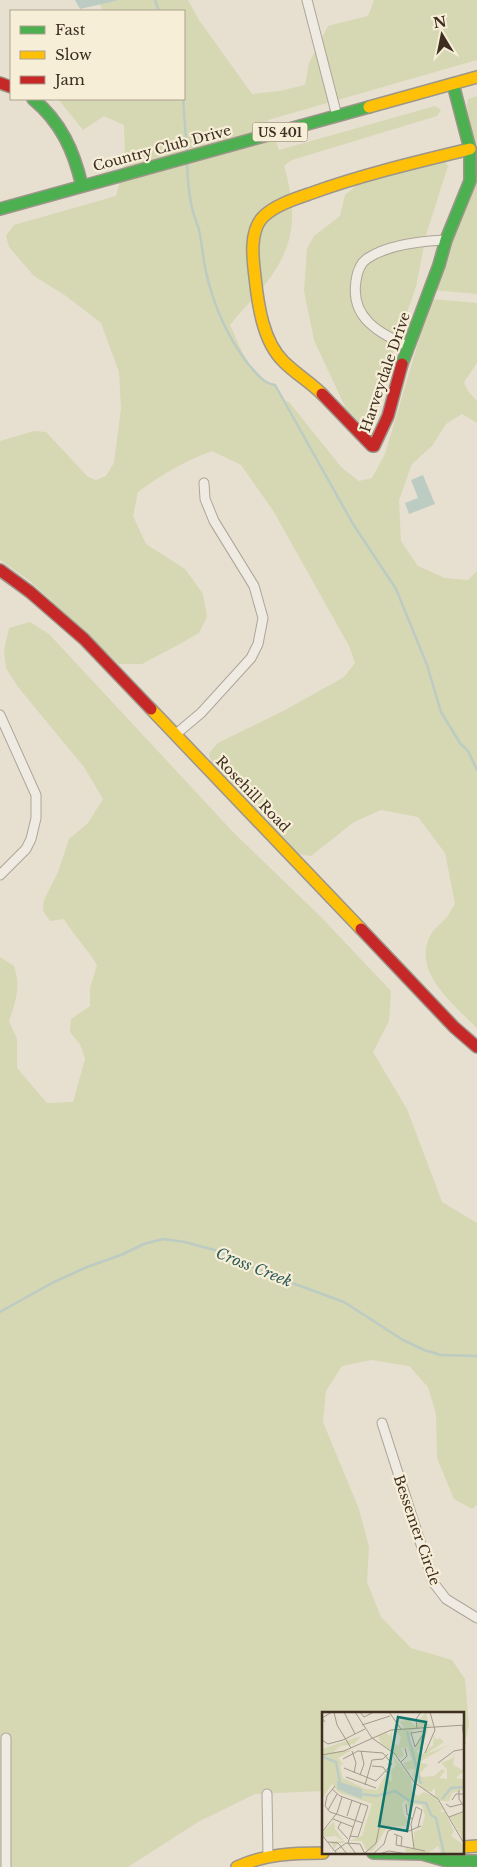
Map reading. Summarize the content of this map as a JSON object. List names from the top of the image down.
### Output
{
  "streets": {
    "street": [
      "US 401",
      "Country Club Drive",
      "Harveydale Drive",
      "Rosehill Road",
      "Bessemer Circle"
    ]
  },
  "crossings": [
    ["Country Club Drive", "Harveydale Drive"]
  ],
  "water": ["Cross Creek"],
  "legend": ["Fast", "Slow", "Jam"],
  "north": "top"
}
